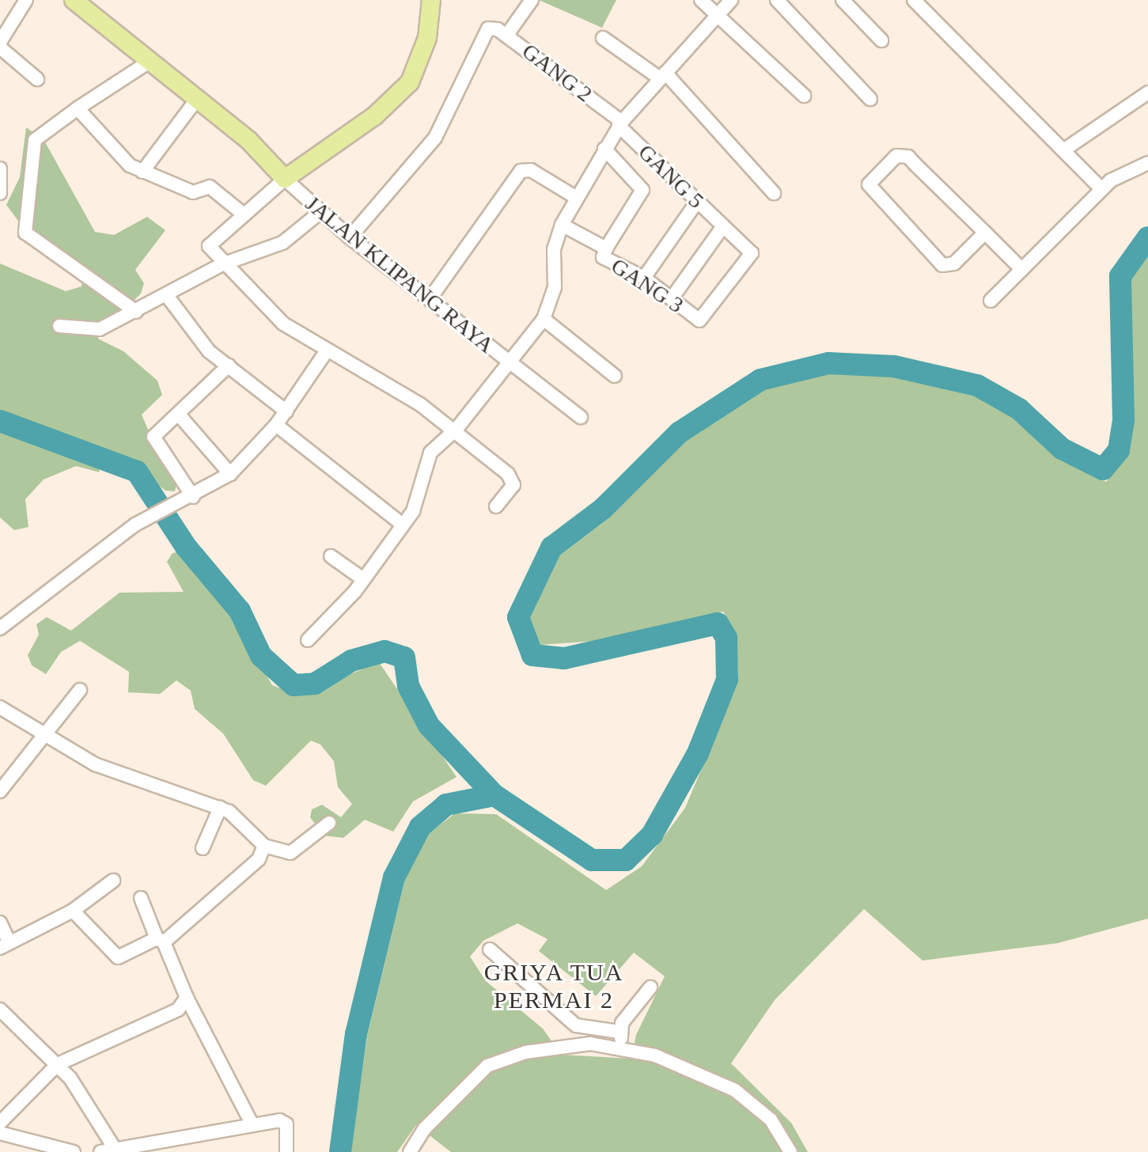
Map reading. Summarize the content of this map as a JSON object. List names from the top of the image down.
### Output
{
  "streets": {
    "main road": ["JALAN KLIPANG RAYA"],
    "street": ["GANG 2", "GANG 5", "GANG 3"]
  },
  "crossings": [
    ["GANG 2", "GANG 5"],
    ["GANG 2", "JALAN KLIPANG RAYA"],
    ["GANG 5", "JALAN KLIPANG RAYA"],
    ["GANG 5", "GANG 3"],
    ["JALAN KLIPANG RAYA", "GANG 3"]
  ],
  "districts": ["GRIYA TUA PERMAI 2"]
}
